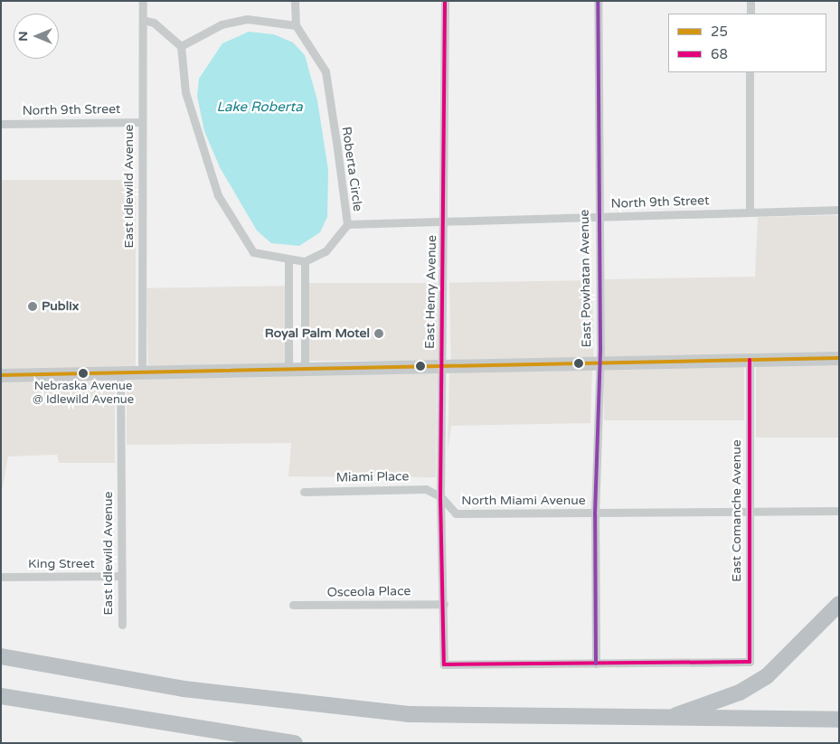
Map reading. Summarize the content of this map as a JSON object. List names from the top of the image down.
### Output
{
  "streets": {
    "street": [
      "North 9th Street",
      "Roberta Circle",
      "East Idlewild Avenue",
      "East Powhatan Avenue",
      "East Henry Avenue",
      "Miami Place",
      "North Miami Avenue",
      "East Comanche Avenue",
      "King Street",
      "Osceola Place"
    ]
  },
  "crossings": [
    ["North 9th Street", "Roberta Circle"],
    ["North 9th Street", "East Idlewild Avenue"],
    ["North 9th Street", "East Powhatan Avenue"],
    ["North 9th Street", "East Henry Avenue"],
    ["East Idlewild Avenue", "King Street"],
    ["East Powhatan Avenue", "East Henry Avenue"],
    ["East Powhatan Avenue", "North Miami Avenue"],
    ["East Powhatan Avenue", "East Comanche Avenue"],
    ["East Henry Avenue", "Miami Place"],
    ["East Henry Avenue", "North Miami Avenue"],
    ["East Henry Avenue", "East Comanche Avenue"],
    ["East Henry Avenue", "Osceola Place"],
    ["Miami Place", "North Miami Avenue"],
    ["North Miami Avenue", "East Comanche Avenue"]
  ],
  "water": ["Lake Roberta"],
  "places": ["Publix", "Royal Palm Motel", "Nebraska Avenue @ Idlewild Avenue"],
  "lines": ["transit line 68", "transit line 25"],
  "legend": ["25", "68"],
  "north": "left"
}
